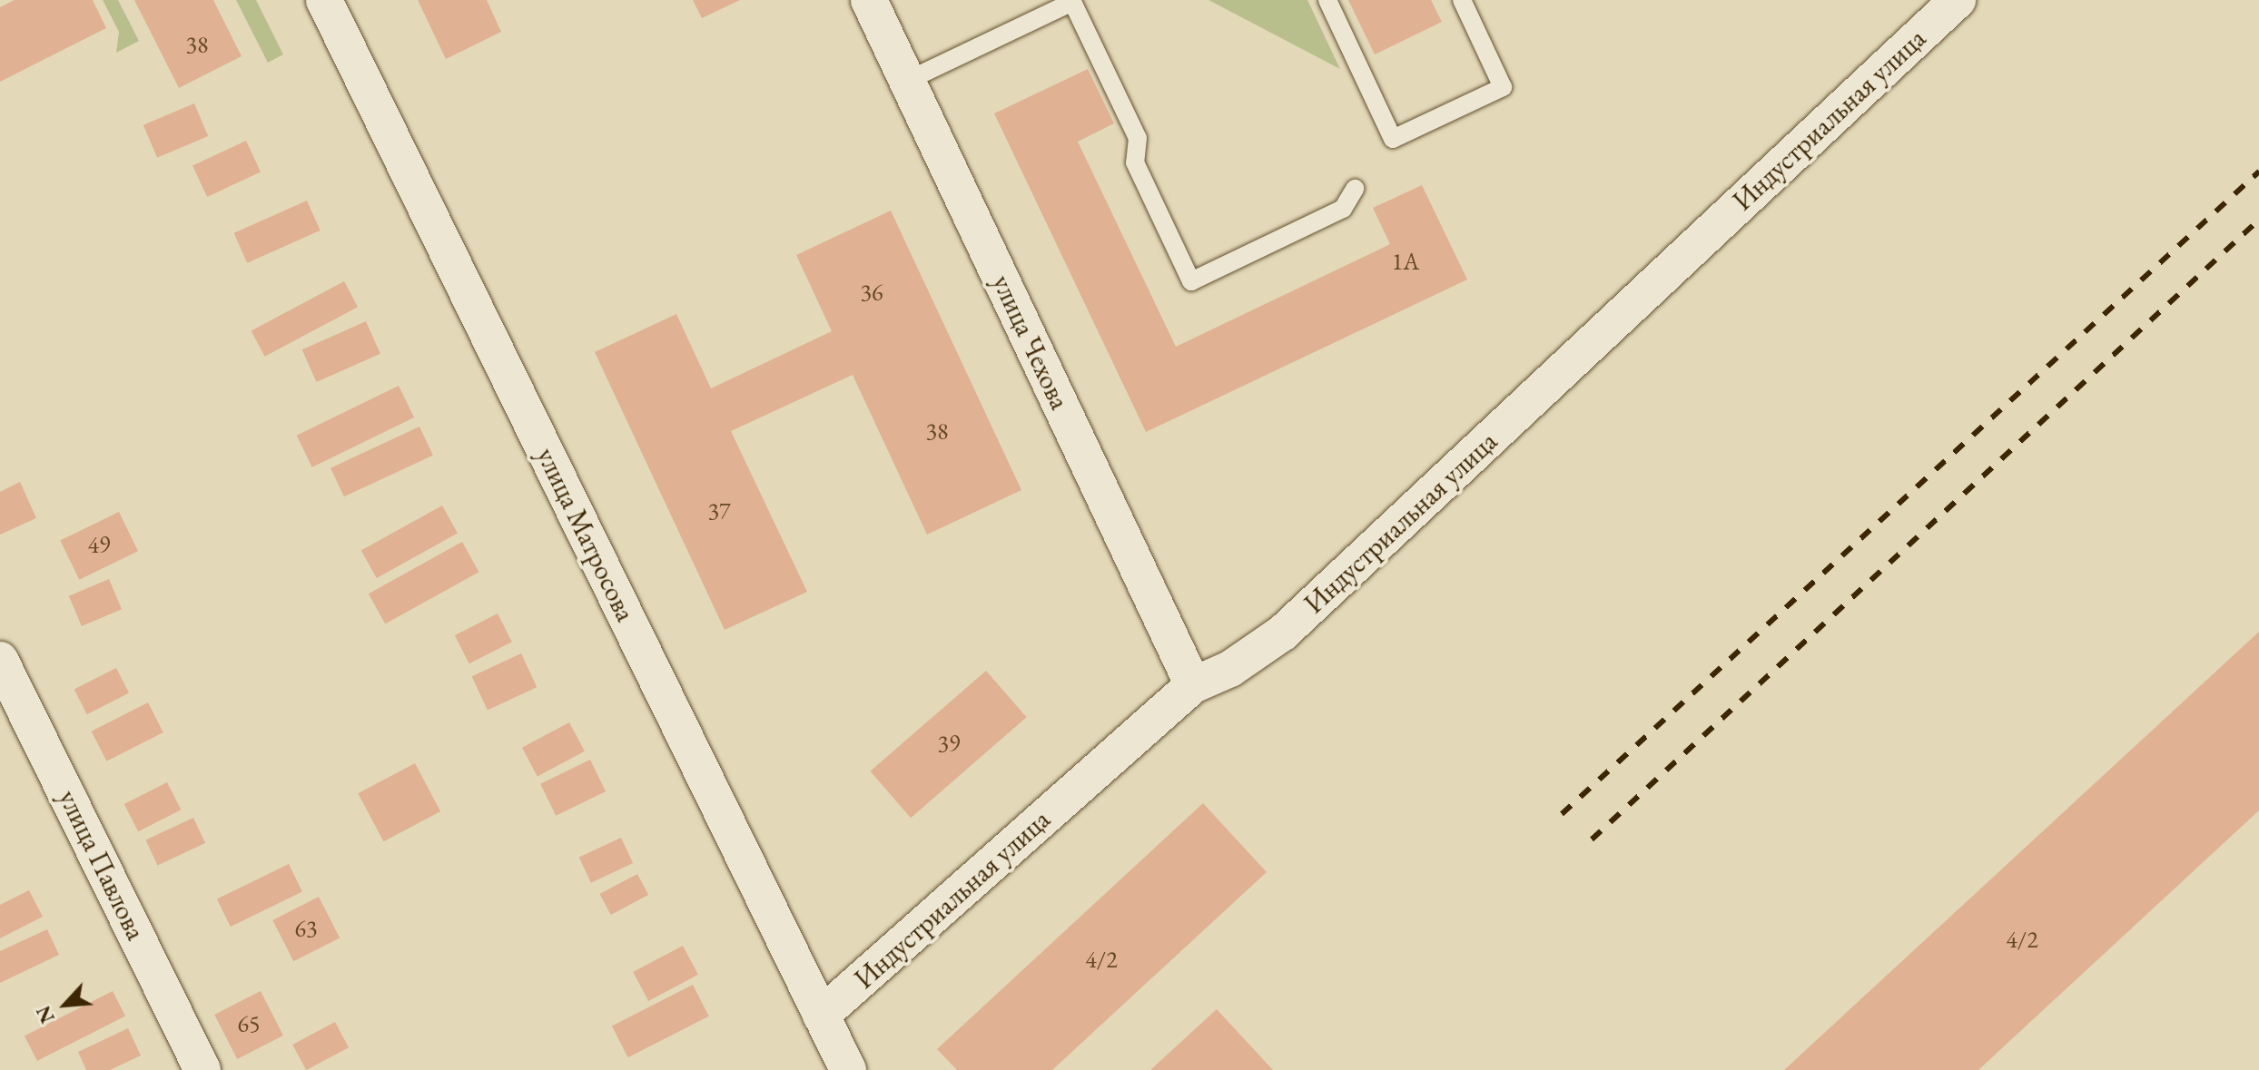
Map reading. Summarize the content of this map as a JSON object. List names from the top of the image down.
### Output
{
  "streets": {
    "street": [
      "Индустриальная улица",
      "улица Чехова",
      "улица Матросова",
      "улица Павлова"
    ]
  },
  "crossings": [
    ["Индустриальная улица", "улица Чехова"],
    ["Индустриальная улица", "улица Матросова"]
  ],
  "house_numbers": [
    "38",
    "1А",
    "36",
    "38",
    "37",
    "49",
    "39",
    "63",
    "4/2",
    "4/2",
    "65"
  ],
  "north": "bottom left"
}
